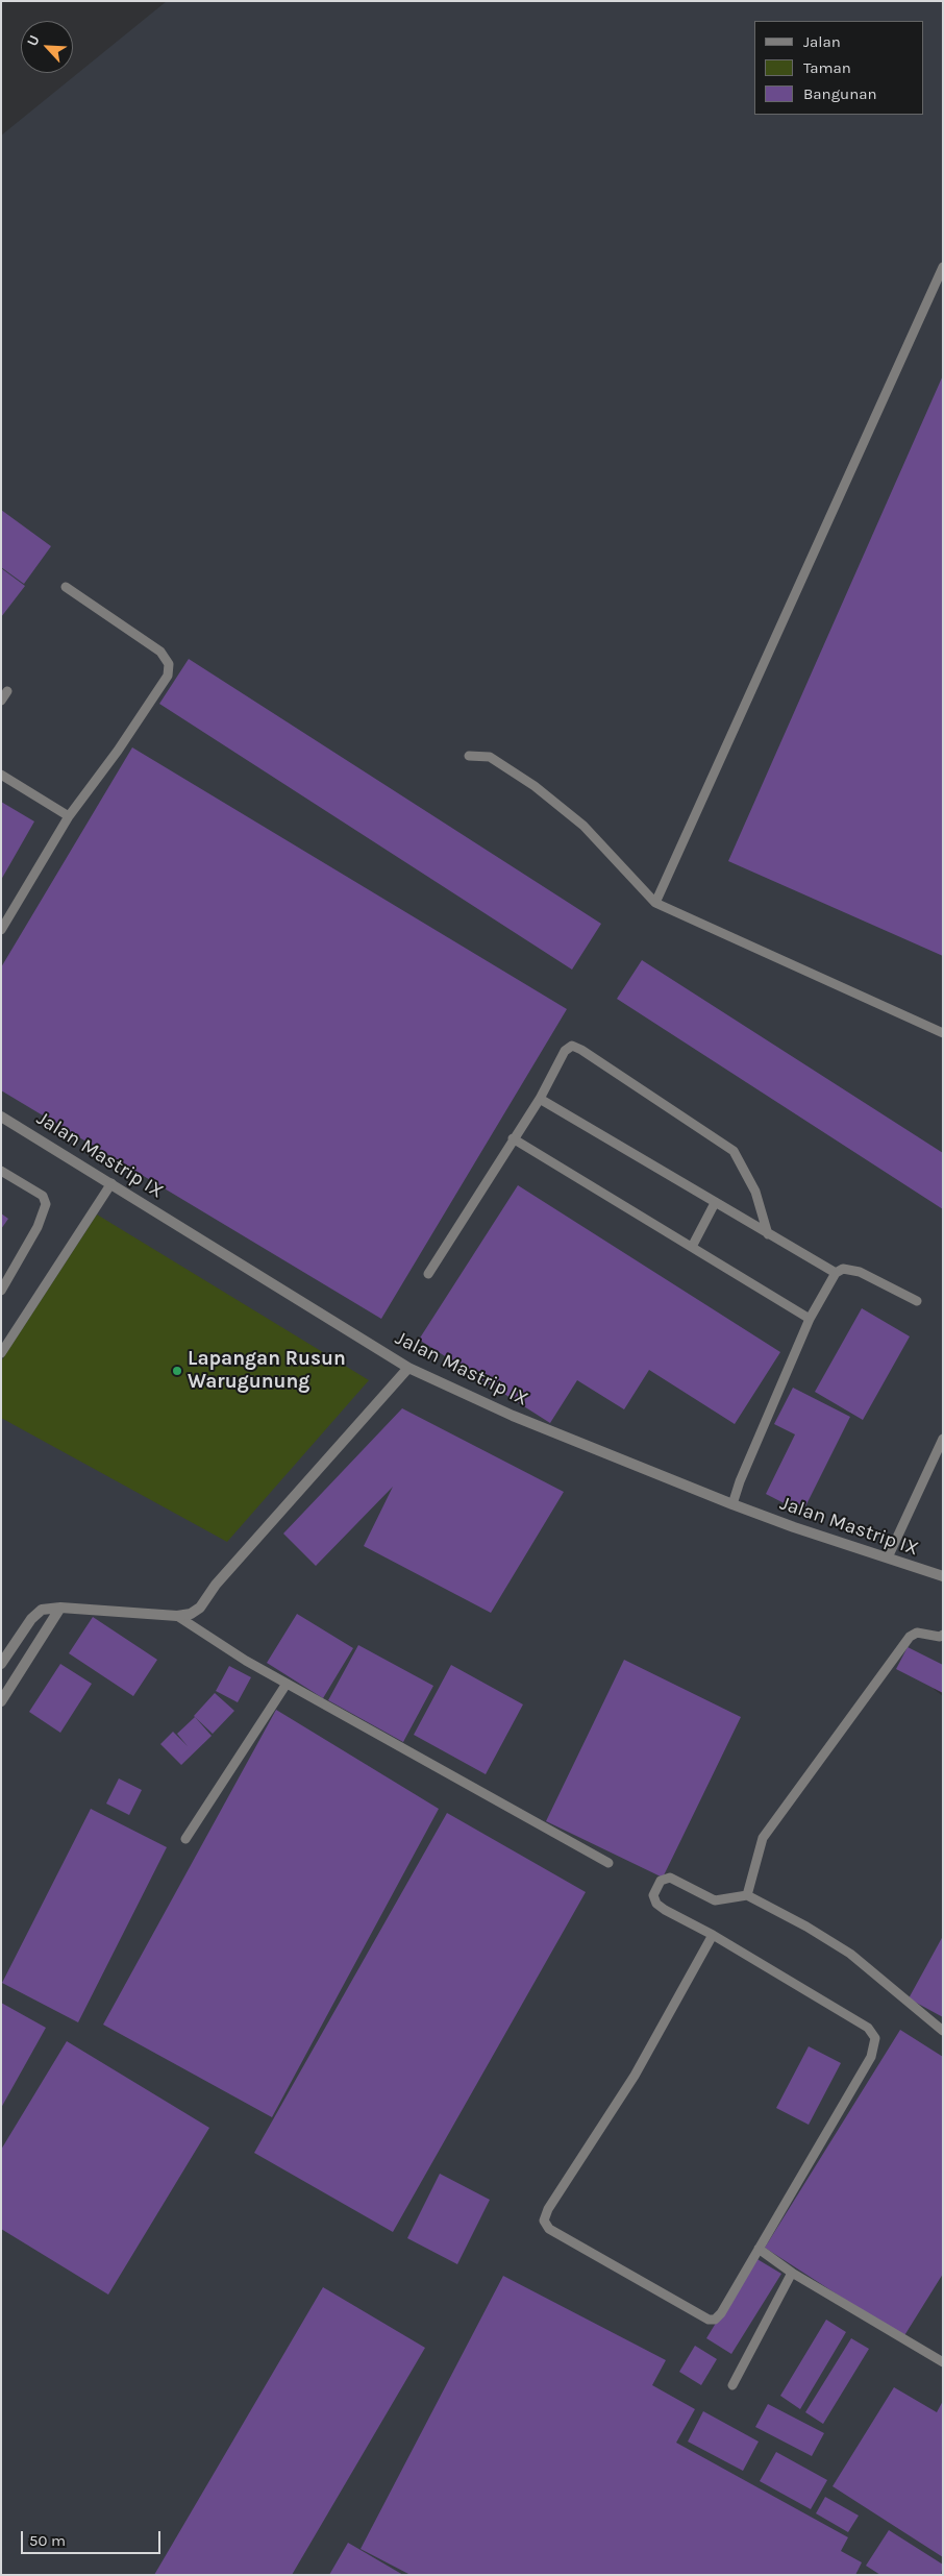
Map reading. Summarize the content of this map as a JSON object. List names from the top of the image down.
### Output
{
  "streets": {
    "street": ["Jalan Mastrip IX"]
  },
  "places": ["Lapangan Rusun Warugunung"],
  "legend": ["Jalan", "Taman", "Bangunan"],
  "scale_bar": "50 m",
  "north": "top left"
}
